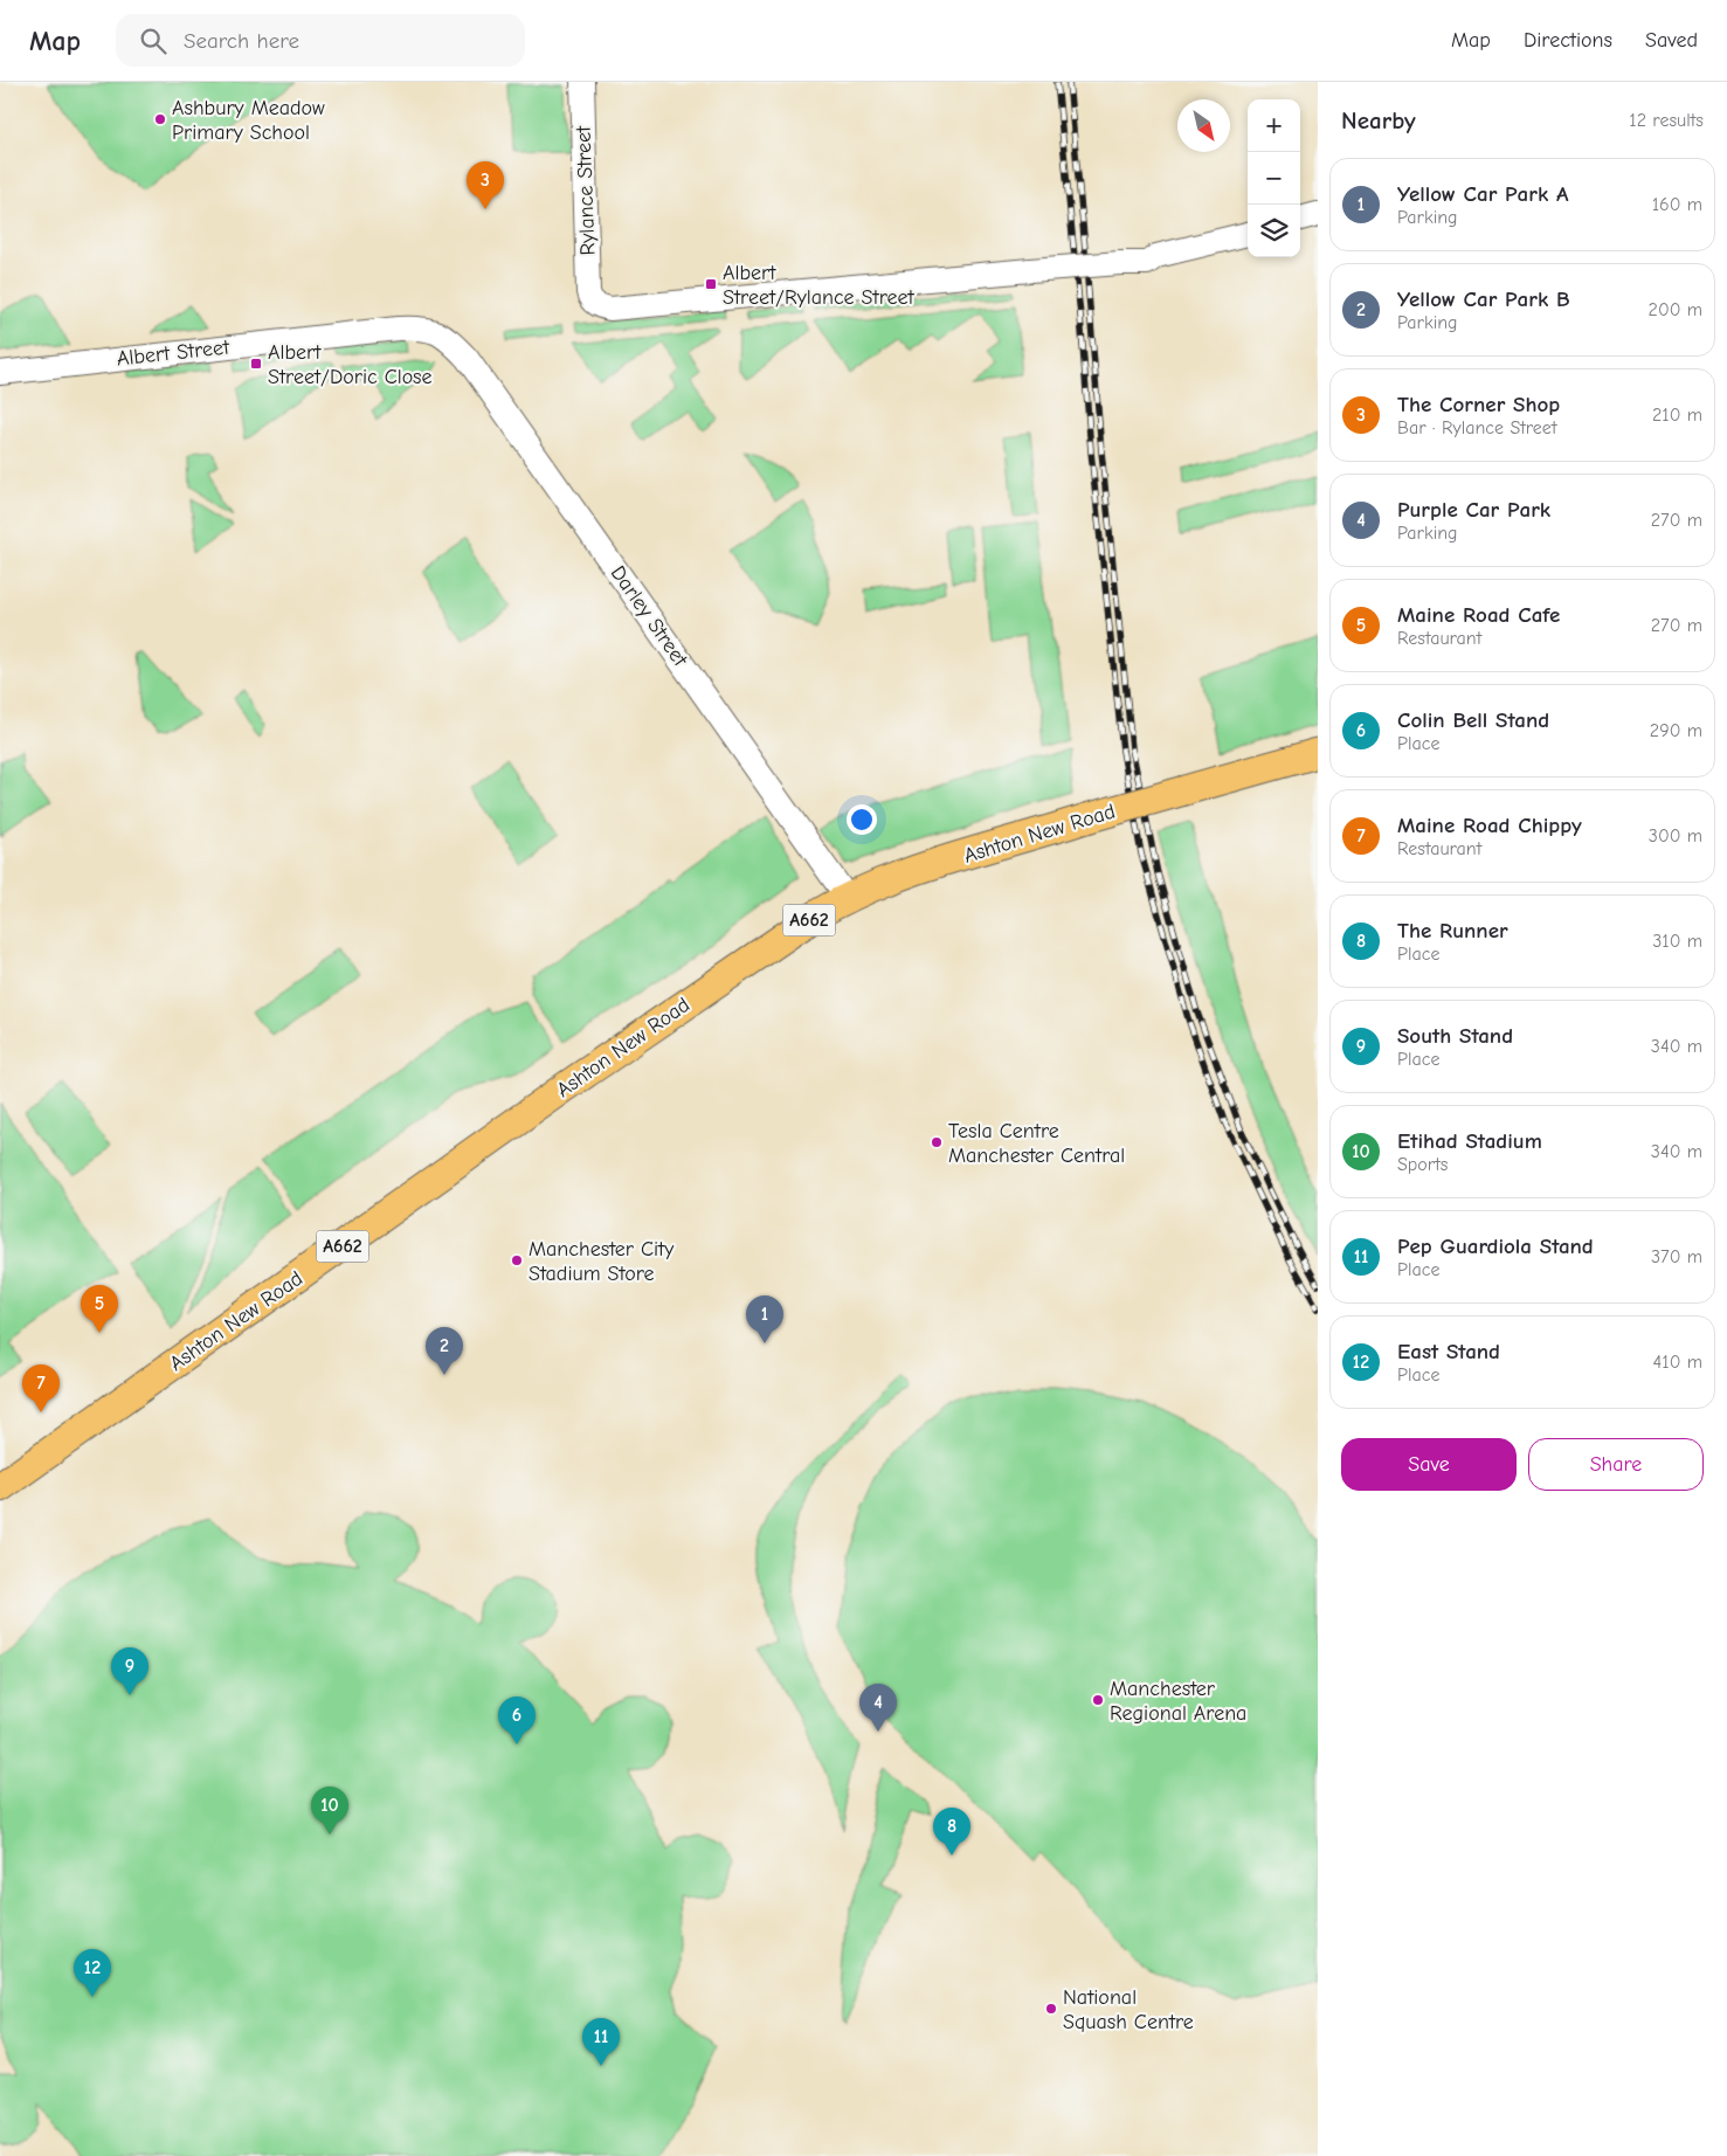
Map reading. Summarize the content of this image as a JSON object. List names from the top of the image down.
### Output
{
  "streets": {
    "main road": ["Ashton New Road", "A662"],
    "street": ["Rylance Street", "Albert Street", "Darley Street"]
  },
  "crossings": [
    ["Albert Street", "Darley Street"],
    ["Darley Street", "Ashton New Road"]
  ],
  "places": {
    "other": [
      "Ashbury Meadow Primary School",
      "Tesla Centre Manchester Central",
      "Manchester City Stadium Store",
      "Manchester Regional Arena",
      "National Squash Centre"
    ],
    "transit": ["Albert Street/Rylance Street", "Albert Street/Doric Close"]
  },
  "north": "bottom right",
  "page": {
    "header": "Map",
    "search": "Search here",
    "nav": ["Map", "Directions", "Saved"],
    "heading": ["Nearby", "12 results"],
    "map_buttons": ["+", "−"],
    "list": [
      {
        "mark": "1",
        "name": "Yellow Car Park A",
        "note": "Parking",
        "value": "160 m"
      },
      {
        "mark": "2",
        "name": "Yellow Car Park B",
        "note": "Parking",
        "value": "200 m"
      },
      {
        "mark": "3",
        "name": "The Corner Shop",
        "note": "Bar · Rylance Street",
        "value": "210 m"
      },
      {
        "mark": "4",
        "name": "Purple Car Park",
        "note": "Parking",
        "value": "270 m"
      },
      {
        "mark": "5",
        "name": "Maine Road Cafe",
        "note": "Restaurant",
        "value": "270 m"
      },
      {
        "mark": "6",
        "name": "Colin Bell Stand",
        "note": "Place",
        "value": "290 m"
      },
      {
        "mark": "7",
        "name": "Maine Road Chippy",
        "note": "Restaurant",
        "value": "300 m"
      },
      {
        "mark": "8",
        "name": "The Runner",
        "note": "Place",
        "value": "310 m"
      },
      {
        "mark": "9",
        "name": "South Stand",
        "note": "Place",
        "value": "340 m"
      },
      {
        "mark": "10",
        "name": "Etihad Stadium",
        "note": "Sports",
        "value": "340 m"
      },
      {
        "mark": "11",
        "name": "Pep Guardiola Stand",
        "note": "Place",
        "value": "370 m"
      },
      {
        "mark": "12",
        "name": "East Stand",
        "note": "Place",
        "value": "410 m"
      }
    ],
    "pins": [
      "3",
      "5",
      "1",
      "2",
      "7",
      "9",
      "4",
      "6",
      "10",
      "8",
      "12",
      "11"
    ],
    "buttons": ["Save", "Share"]
  }
}
